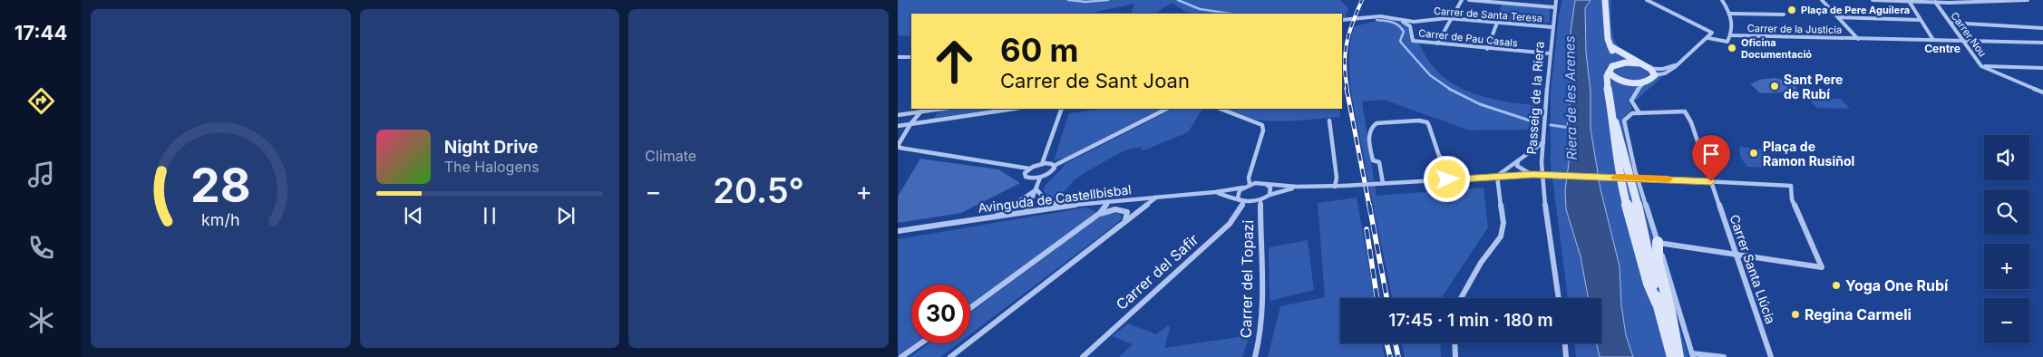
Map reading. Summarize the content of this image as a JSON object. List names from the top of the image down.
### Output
{
  "streets": {
    "street": [
      "Carrer de Santa Teresa",
      "Carrer de la Justicia",
      "Carrer Nou",
      "Carrer de Pau Casals",
      "Passeig de la Riera",
      "Avinguda de Castellbisbal",
      "Carrer Santa Llúcia",
      "Carrer del Safir",
      "Carrer del Topazi"
    ]
  },
  "crossings": [
    ["Carrer de Santa Teresa", "Passeig de la Riera"],
    ["Carrer de la Justicia", "Carrer Nou"],
    ["Carrer de Pau Casals", "Passeig de la Riera"],
    ["Avinguda de Castellbisbal", "Carrer del Safir"]
  ],
  "districts": ["Centre"],
  "water": ["Riera de les Arenes"],
  "places": [
    "Plaça de Pere Aguilera",
    "Oficina Documentació",
    "Sant Pere de Rubí",
    "Plaça de Ramon Rusiñol",
    "Yoga One Rubí",
    "Regina Carmeli"
  ],
  "page": {
    "tabs": "17:44",
    "tile": "Climate",
    "turn": ["60 m", "Carrer de Sant Joan"],
    "song": ["Night Drive", "The Halogens"],
    "map_buttons": ["+", "−"],
    "heat": ["−", "20.5°", "+"],
    "limit": "30",
    "trip": "17:45 · 1 min · 180 m",
    "gauge": ["28", "km/h"]
  }
}
